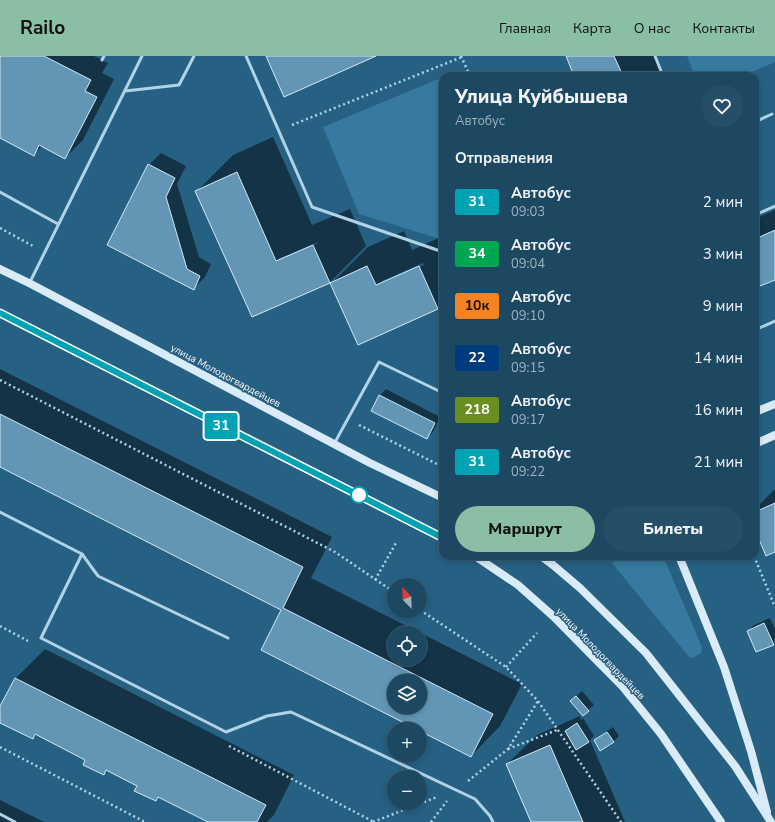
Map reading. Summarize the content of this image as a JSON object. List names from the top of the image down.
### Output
{
  "streets": {
    "main road": ["улица Молодогвардейцев"]
  },
  "lines": ["bus line 31"],
  "north": "top left",
  "page": {
    "header": "Railo",
    "nav": [
      "Главная",
      "Карта",
      "О нас",
      "Контакты"
    ],
    "on_map": "31",
    "heading": [
      ["Улица Куйбышева", "Автобус"],
      "Отправления"
    ],
    "list": [
      {
        "mark": "31",
        "name": "Автобус",
        "note": "09:03",
        "value": "2 мин"
      },
      {
        "mark": "34",
        "name": "Автобус",
        "note": "09:04",
        "value": "3 мин"
      },
      {
        "mark": "10к",
        "name": "Автобус",
        "note": "09:10",
        "value": "9 мин"
      },
      {
        "mark": "22",
        "name": "Автобус",
        "note": "09:15",
        "value": "14 мин"
      },
      {
        "mark": "218",
        "name": "Автобус",
        "note": "09:17",
        "value": "16 мин"
      },
      {
        "mark": "31",
        "name": "Автобус",
        "note": "09:22",
        "value": "21 мин"
      }
    ],
    "buttons": ["Маршрут", "Билеты"],
    "map_buttons": ["+", "−"]
  }
}
